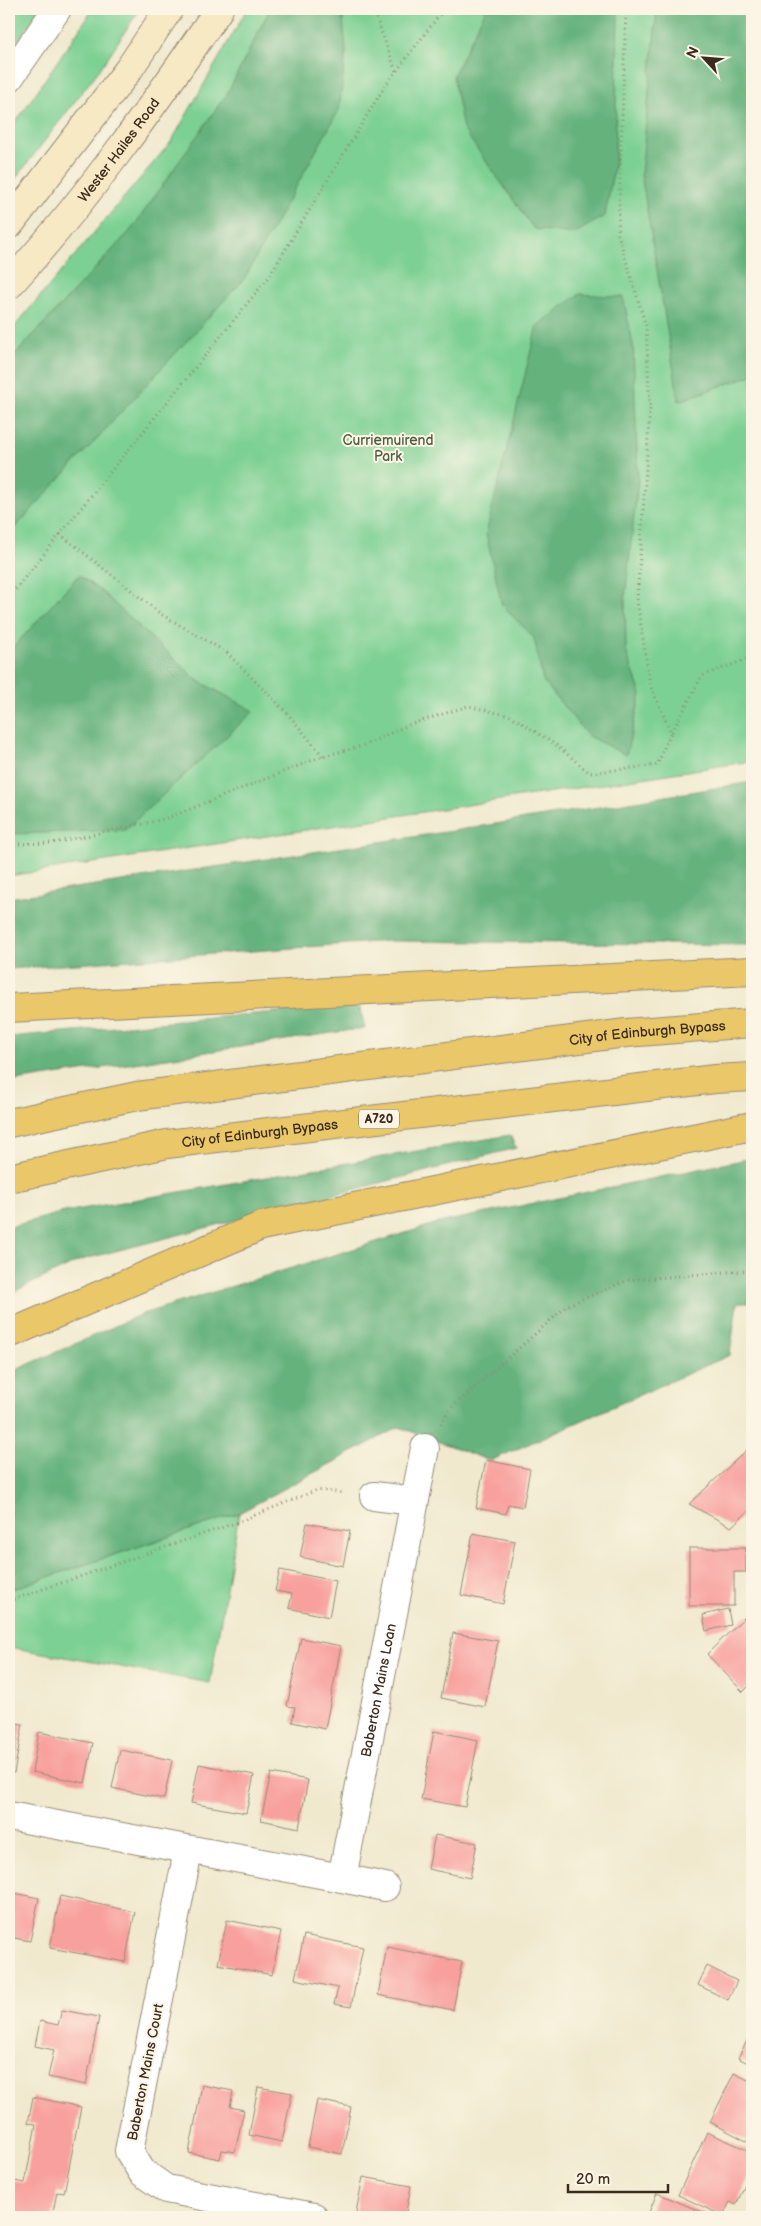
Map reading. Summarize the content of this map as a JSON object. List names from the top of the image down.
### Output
{
  "streets": {
    "highway": ["City of Edinburgh Bypass", "A720"],
    "main road": ["Wester Hailes Road"],
    "street": ["Baberton Mains Loan", "Baberton Mains Court"]
  },
  "parks": ["Curriemuirend Park"],
  "scale_bar": "20 m",
  "north": "top left"
}
